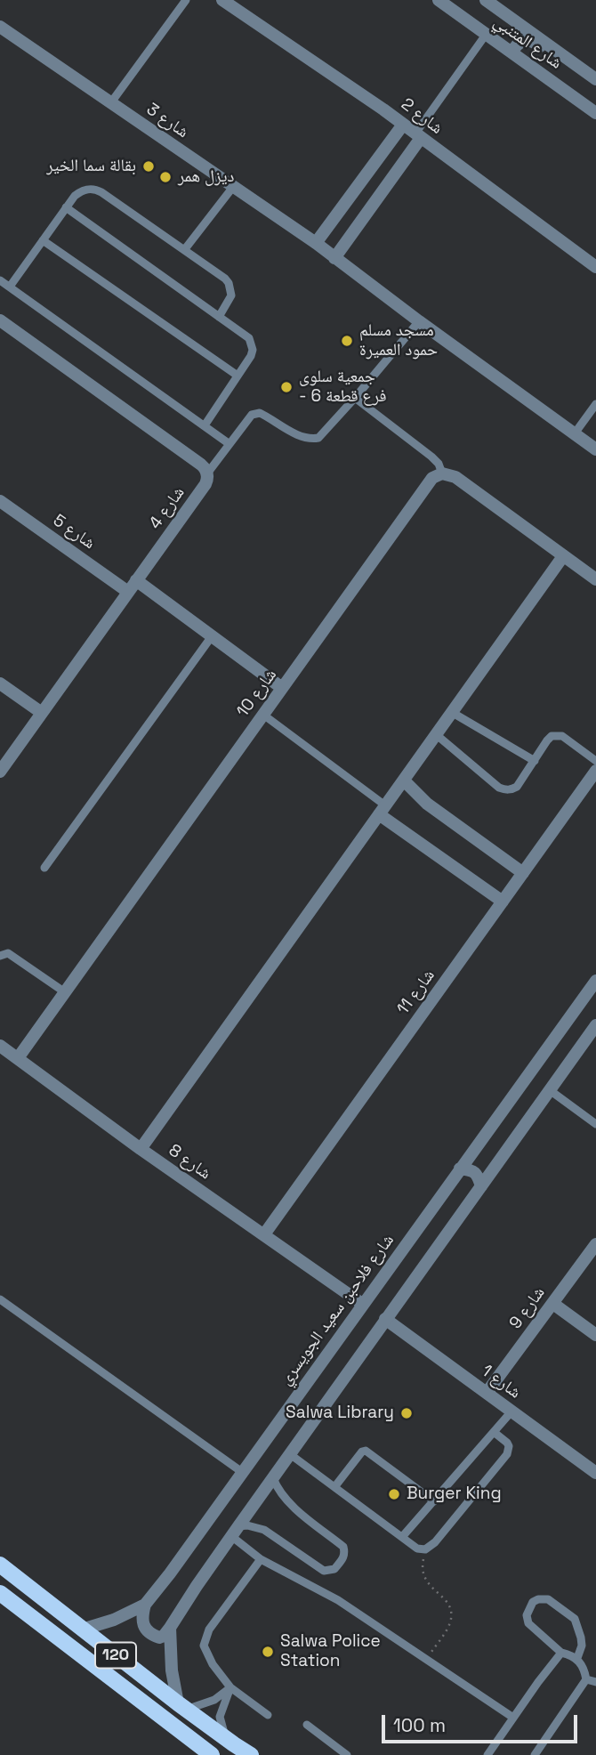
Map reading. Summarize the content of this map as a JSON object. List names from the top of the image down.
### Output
{
  "streets": {
    "main road": ["120"],
    "street": [
      "شارع المتنبي",
      "شارع 2",
      "شارع 3",
      "شارع 4",
      "شارع 5",
      "شارع 10",
      "شارع 11",
      "شارع 8",
      "شارع 9",
      "شارع فلاحبن سعيد الجويسري",
      "شارع 1"
    ]
  },
  "crossings": [
    ["شارع 4", "شارع 5"],
    ["شارع 10", "شارع 8"],
    ["شارع 11", "شارع 8"],
    ["شارع 8", "شارع فلاحبن سعيد الجويسري"],
    ["شارع 9", "شارع 1"],
    ["شارع فلاحبن سعيد الجويسري", "120"]
  ],
  "places": [
    "بقالة سما الخير",
    "ديزل همر",
    "مسجد مسلم حمود العميرة",
    "جمعية سلوى - فرع قطعة 6",
    "Salwa Library",
    "Burger King",
    "Salwa Police Station"
  ],
  "scale_bar": "100 m"
}
